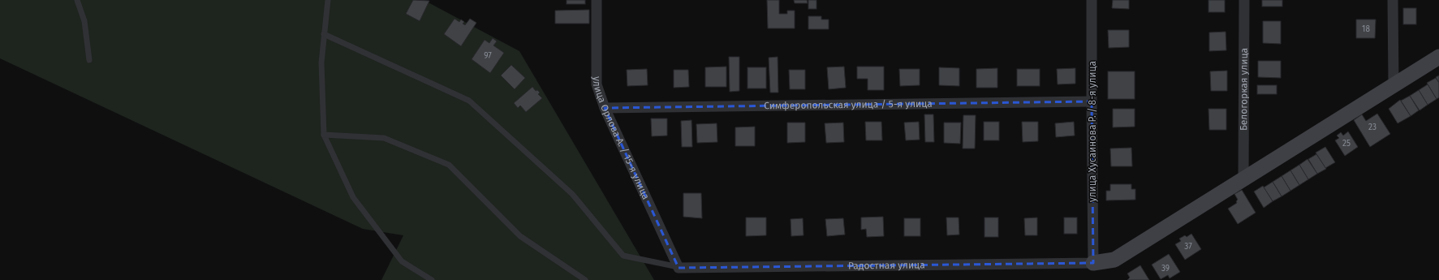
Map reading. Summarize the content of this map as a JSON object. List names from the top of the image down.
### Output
{
  "streets": {
    "street": [
      "Белогоркая улица",
      "Симферопольская улица / 5-я улица",
      "улица Хусаинова Р. / 8-я улица",
      "улица Орлова А. / 15-я улица",
      "Радостная улица"
    ]
  },
  "crossings": [
    ["Симферопольская улица / 5-я улица", "улица Хусаинова Р. / 8-я улица"],
    ["Симферопольская улица / 5-я улица", "улица Орлова А. / 15-я улица"],
    ["улица Хусаинова Р. / 8-я улица", "Радостная улица"],
    ["улица Орлова А. / 15-я улица", "Радостная улица"]
  ],
  "house_numbers": [
    "18",
    "97",
    "23",
    "25",
    "37",
    "39"
  ]
}
